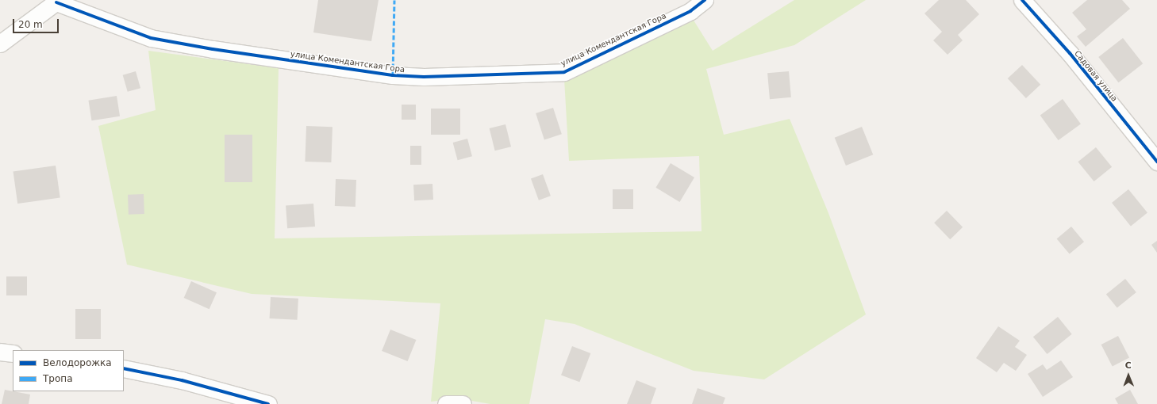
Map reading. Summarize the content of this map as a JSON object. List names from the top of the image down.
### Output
{
  "streets": {
    "street": ["улица Комендантская Гора", "Садовая улица"]
  },
  "legend": ["Велодорожка", "Тропа"],
  "scale_bar": "20 m",
  "north": "top"
}
